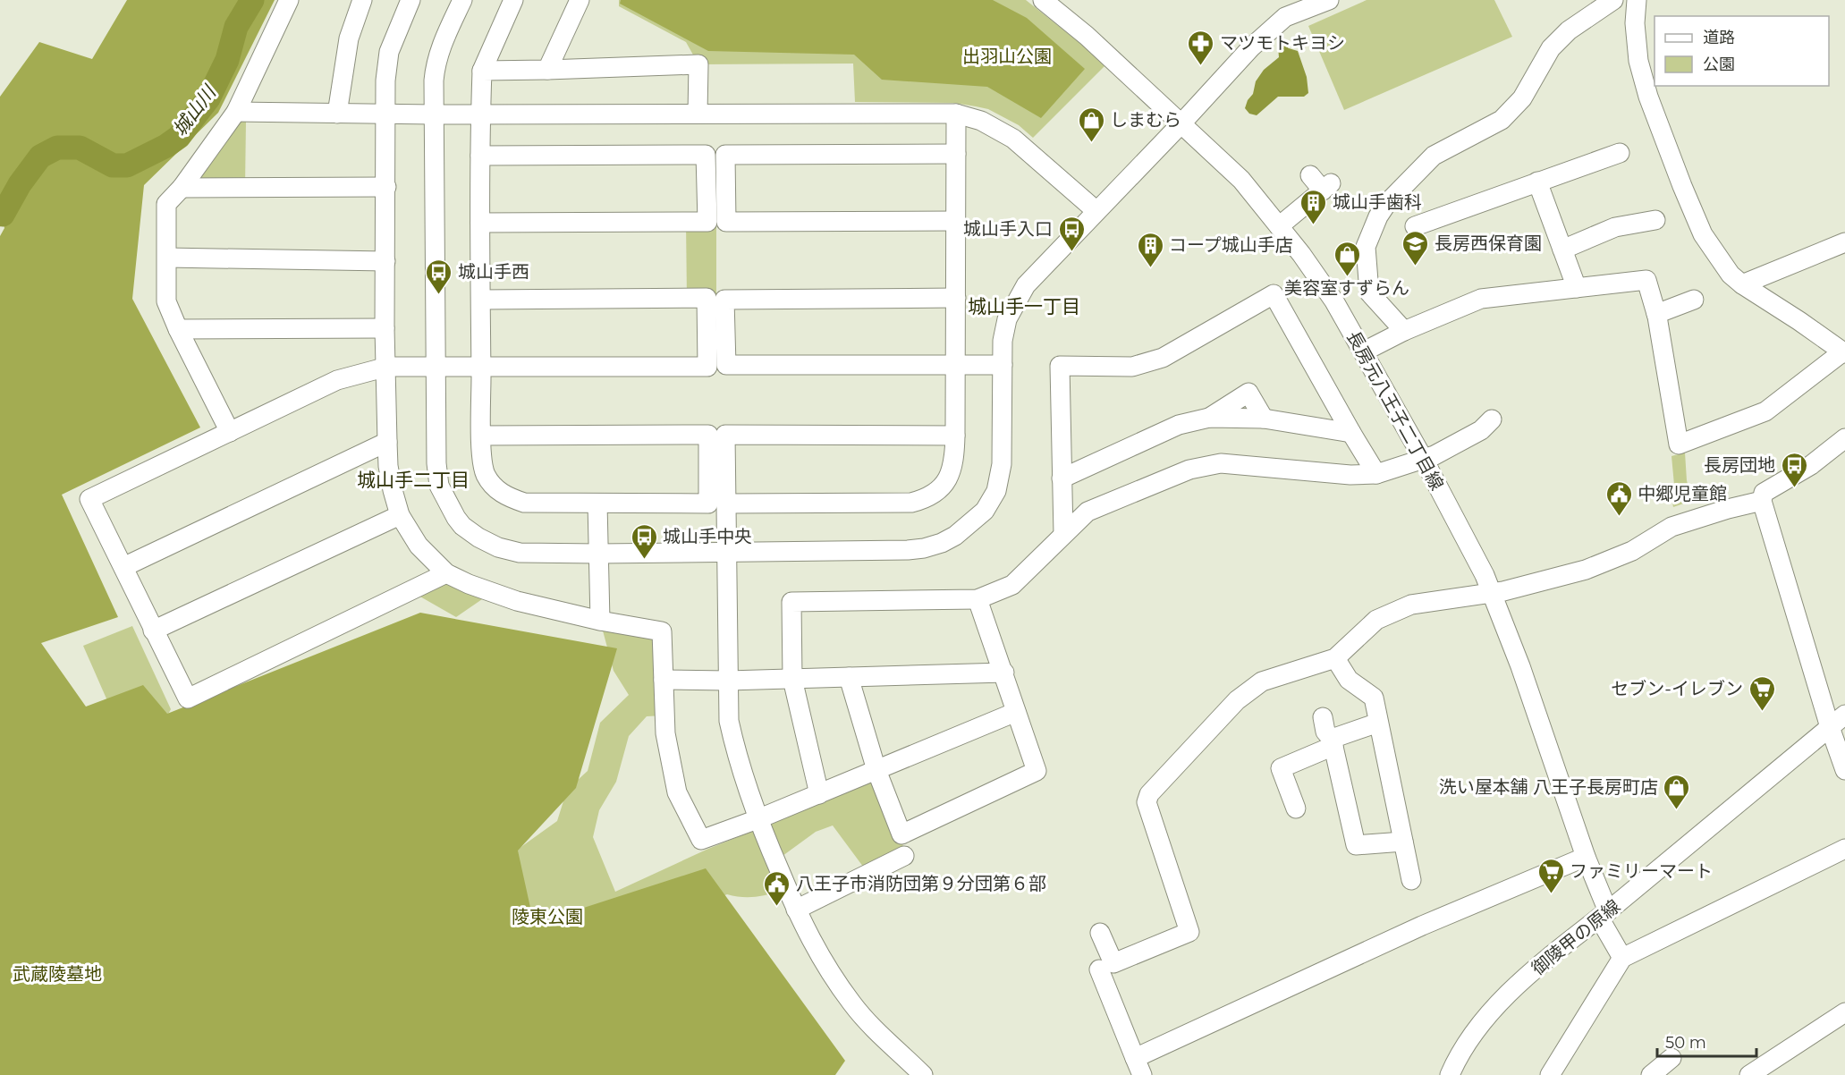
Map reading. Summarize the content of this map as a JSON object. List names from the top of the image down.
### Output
{
  "streets": {
    "street": ["長房元八王子二丁目線", "御陵甲の原線"]
  },
  "crossings": [
    ["長房元八王子二丁目線", "御陵甲の原線"]
  ],
  "districts": ["城山手一丁目", "城山手二丁目"],
  "water": ["城山川"],
  "parks": ["出羽山公園", "陵東公園", "武蔵陵墓地"],
  "places": {
    "pharmacy": ["マツモトキヨシ"],
    "shop": ["しまむら", "美容室すずらん", "洗い屋本舗 八王子長房町店"],
    "building": ["城山手歯科", "コープ城山手店"],
    "bus stop": [
      "城山手入口",
      "城山手西",
      "長房団地",
      "城山手中央"
    ],
    "school or university": ["長房西保育園"],
    "public building": ["中郷児童館", "八王子市消防団第９分団第６部"],
    "supermarket": ["セブン-イレブン", "ファミリーマート"]
  },
  "legend": ["道路", "公園"],
  "scale_bar": "50 m"
}
